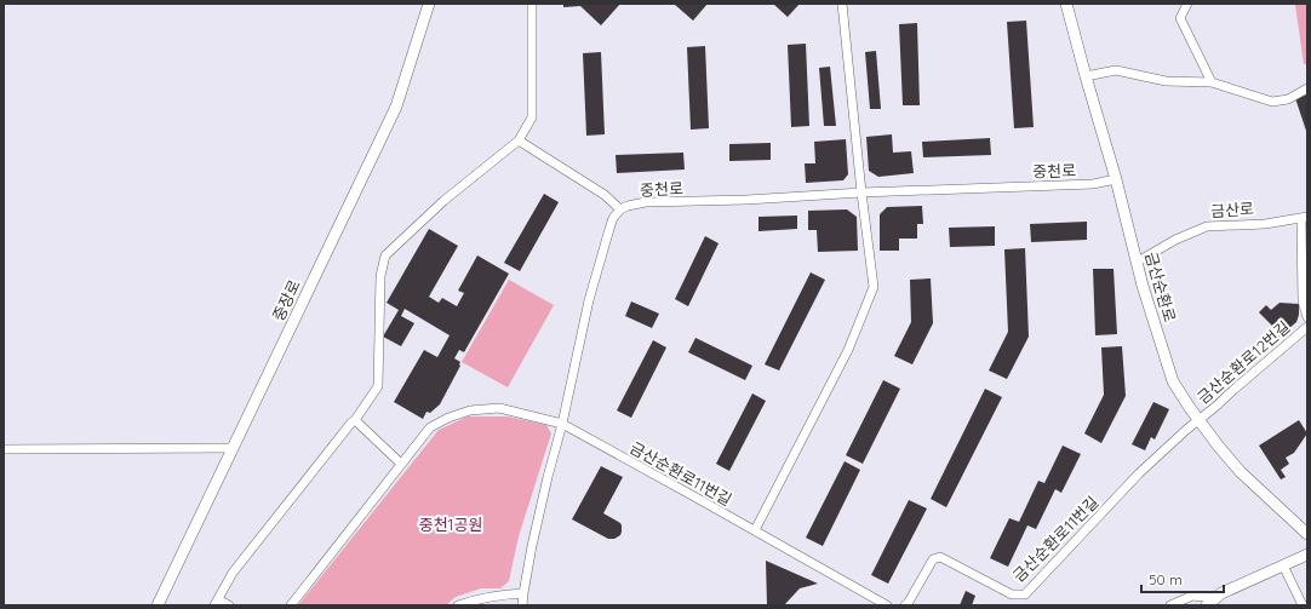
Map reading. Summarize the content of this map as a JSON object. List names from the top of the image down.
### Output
{
  "streets": {
    "street": [
      "중천로",
      "금산로",
      "금산순환로",
      "중장로",
      "금산순환로12번길",
      "금산순환로11번길"
    ]
  },
  "crossings": [
    ["중천로", "금산순환로"],
    ["중천로", "금산순환로11번길"],
    ["금산로", "금산순환로"],
    ["금산로", "금산순환로12번길"],
    ["금산순환로", "금산순환로12번길"],
    ["금산순환로", "금산순환로11번길"],
    ["금산순환로12번길", "금산순환로11번길"]
  ],
  "parks": ["중천1공원"],
  "scale_bar": "50 m"
}
